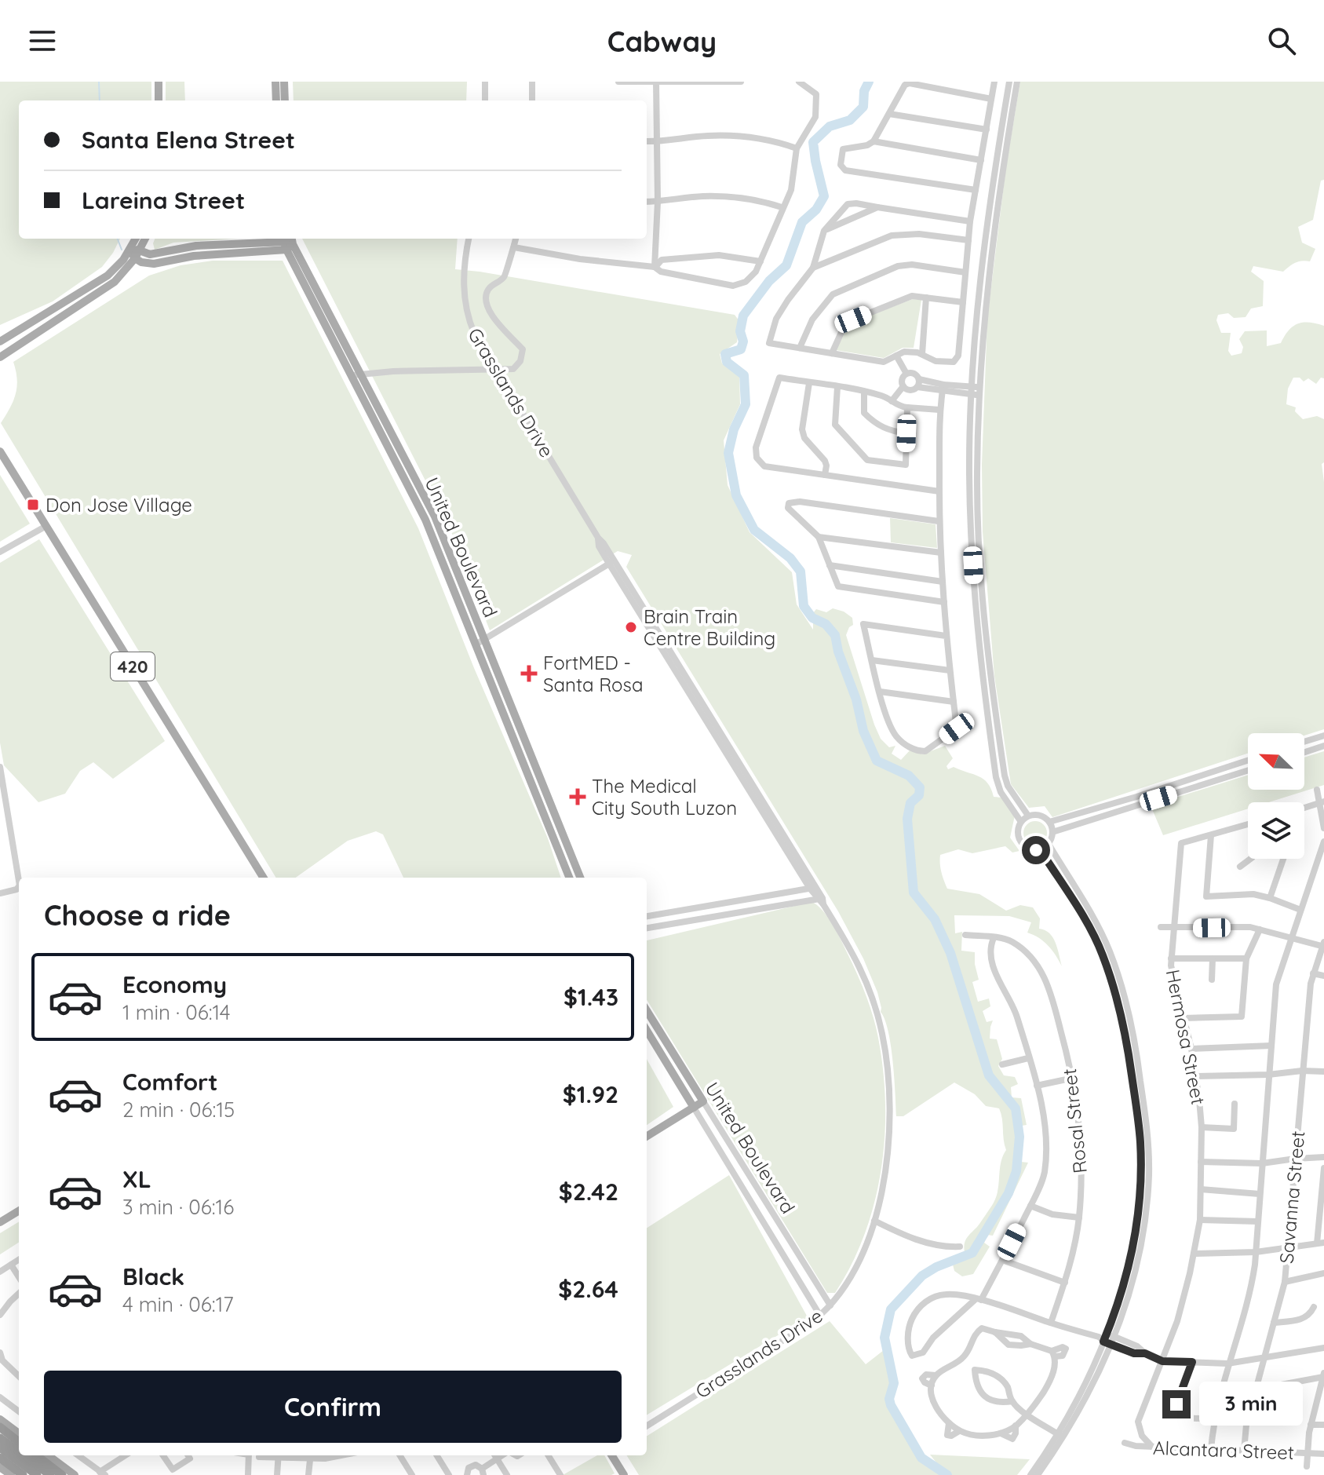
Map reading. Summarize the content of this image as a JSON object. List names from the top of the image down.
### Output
{
  "streets": {
    "main road": ["United Boulevard", "420"],
    "street": [
      "Grasslands Drive",
      "Hermosa Street",
      "Rosal Street",
      "Savanna Street",
      "Alcantara Street"
    ]
  },
  "crossings": [
    ["Grasslands Drive", "United Boulevard"],
    ["Hermosa Street", "Alcantara Street"],
    ["Savanna Street", "Alcantara Street"]
  ],
  "places": {
    "transit": ["Don Jose Village"],
    "other": ["Brain Train Centre Building"],
    "health": ["FortMED - Santa Rosa", "The Medical City South Luzon"]
  },
  "north": "top left",
  "page": {
    "header": "Cabway",
    "banner": ["Santa Elena Street", "Lareina Street"],
    "heading": "Choose a ride",
    "list": [
      {
        "name": "Economy",
        "note": "1 min · 06:14",
        "value": "$1.43"
      },
      {
        "name": "Comfort",
        "note": "2 min · 06:15",
        "value": "$1.92"
      },
      {
        "name": "XL",
        "note": "3 min · 06:16",
        "value": "$2.42"
      },
      {
        "name": "Black",
        "note": "4 min · 06:17",
        "value": "$2.64"
      }
    ],
    "buttons": "Confirm",
    "bubble": "3 min"
  }
}
